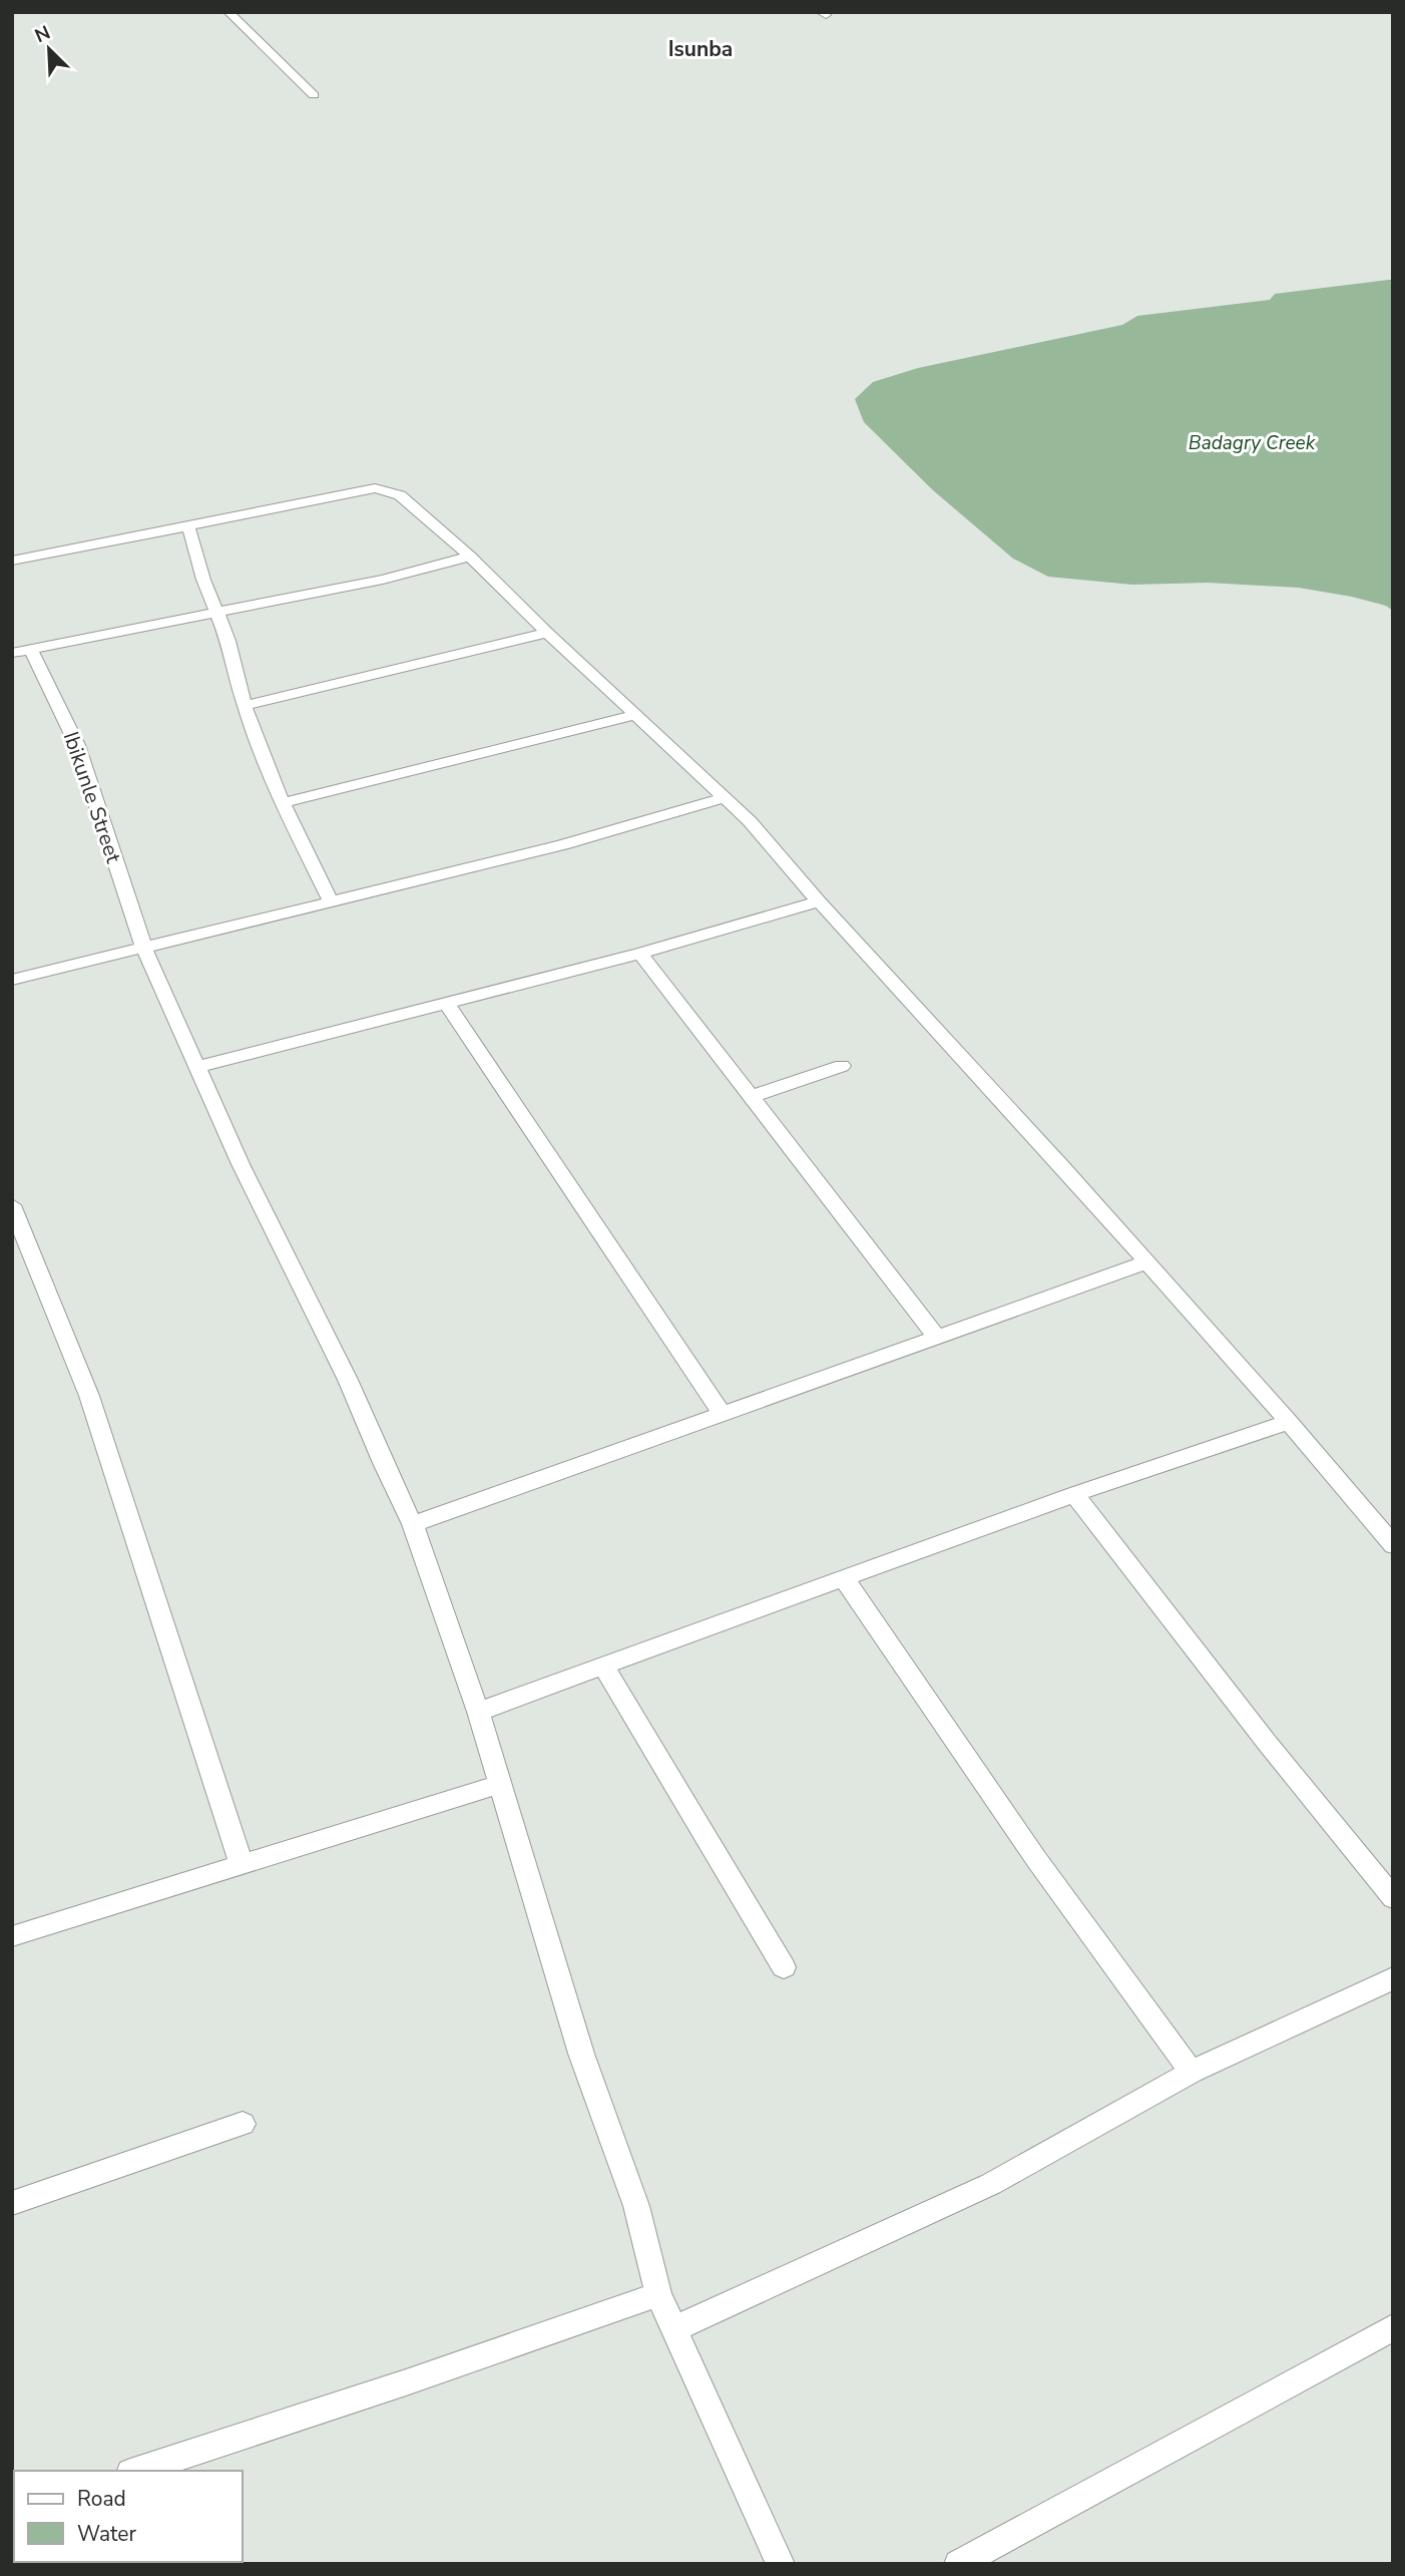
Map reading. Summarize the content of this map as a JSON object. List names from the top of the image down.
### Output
{
  "streets": {
    "street": ["Ibikunle Street"]
  },
  "districts": ["Isunba"],
  "water": ["Badagry Creek"],
  "legend": ["Road", "Water"],
  "north": "top left"
}
